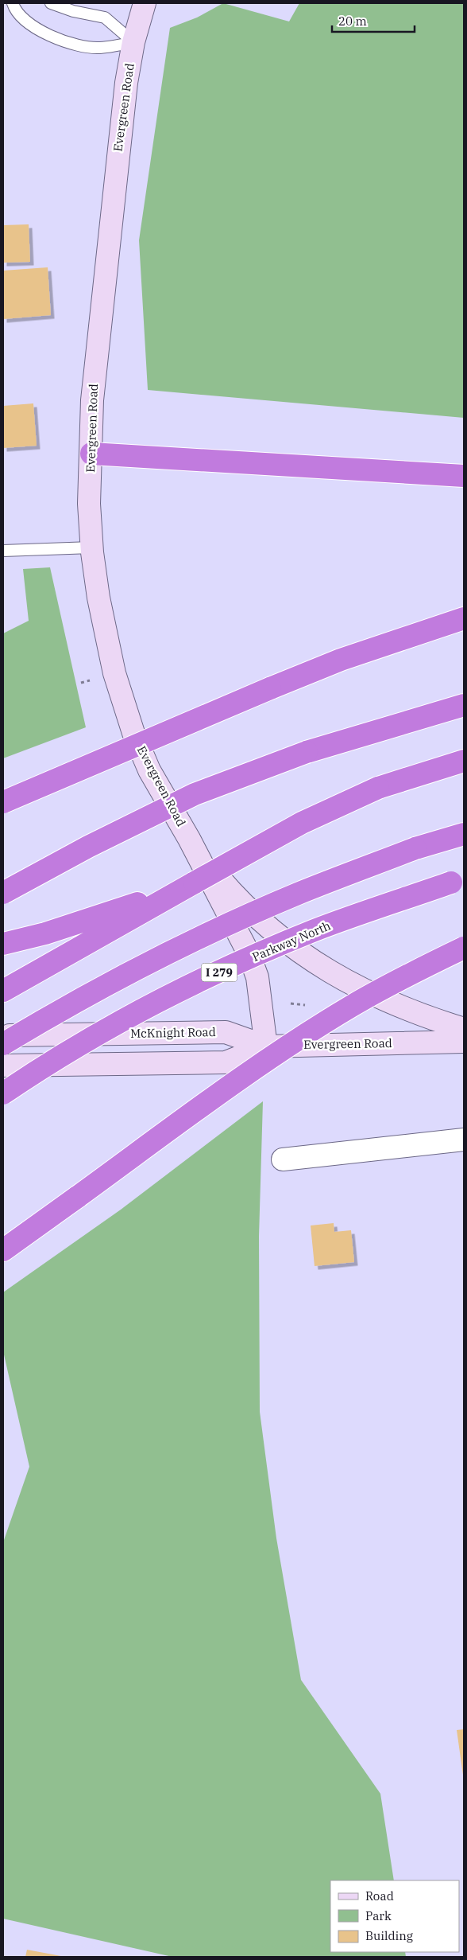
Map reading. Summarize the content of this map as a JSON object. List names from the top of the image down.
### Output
{
  "streets": {
    "highway": ["Parkway North", "I 279"],
    "main road": ["Evergreen Road", "McKnight Road"]
  },
  "crossings": [
    ["Evergreen Road", "McKnight Road"]
  ],
  "legend": ["Road", "Park", "Building"],
  "scale_bar": "20 m"
}
